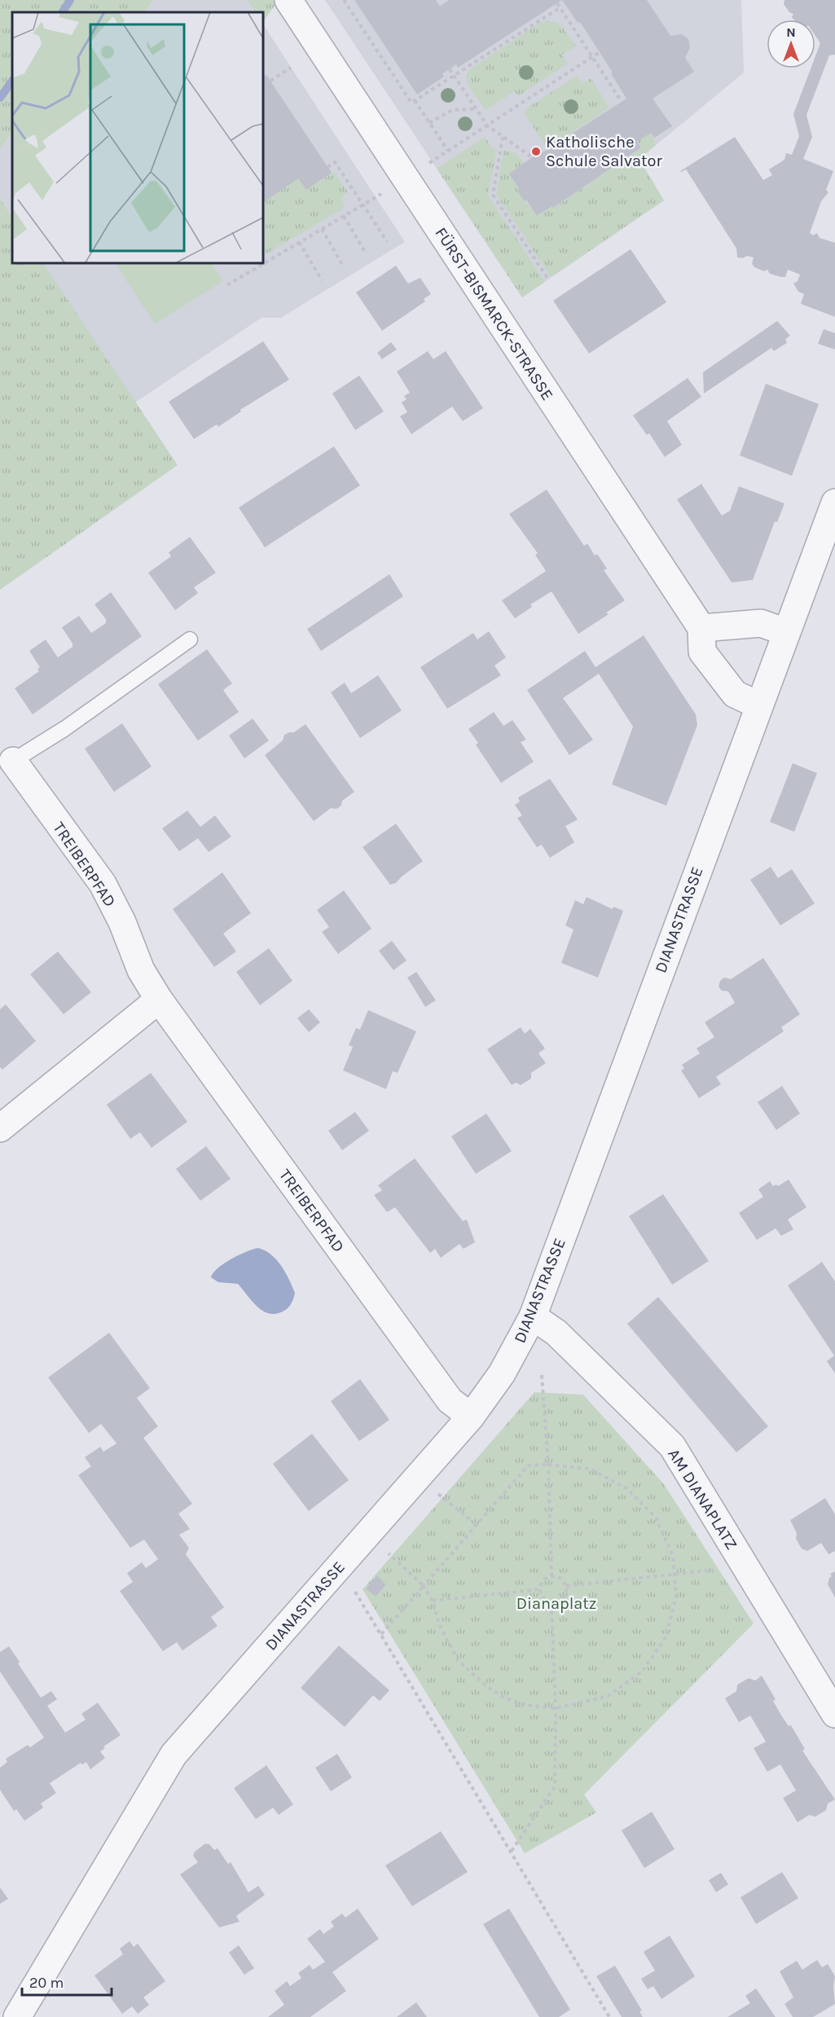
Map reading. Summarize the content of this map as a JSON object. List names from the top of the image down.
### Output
{
  "streets": {
    "street": [
      "FÜRST-BISMARCK-STRASSE",
      "TREIBERPFAD",
      "DIANASTRASSE",
      "AM DIANAPLATZ"
    ]
  },
  "crossings": [
    ["TREIBERPFAD", "DIANASTRASSE"],
    ["DIANASTRASSE", "AM DIANAPLATZ"]
  ],
  "parks": ["Dianaplatz"],
  "places": ["Katholische Schule Salvator"],
  "scale_bar": "20 m",
  "north": "top"
}
